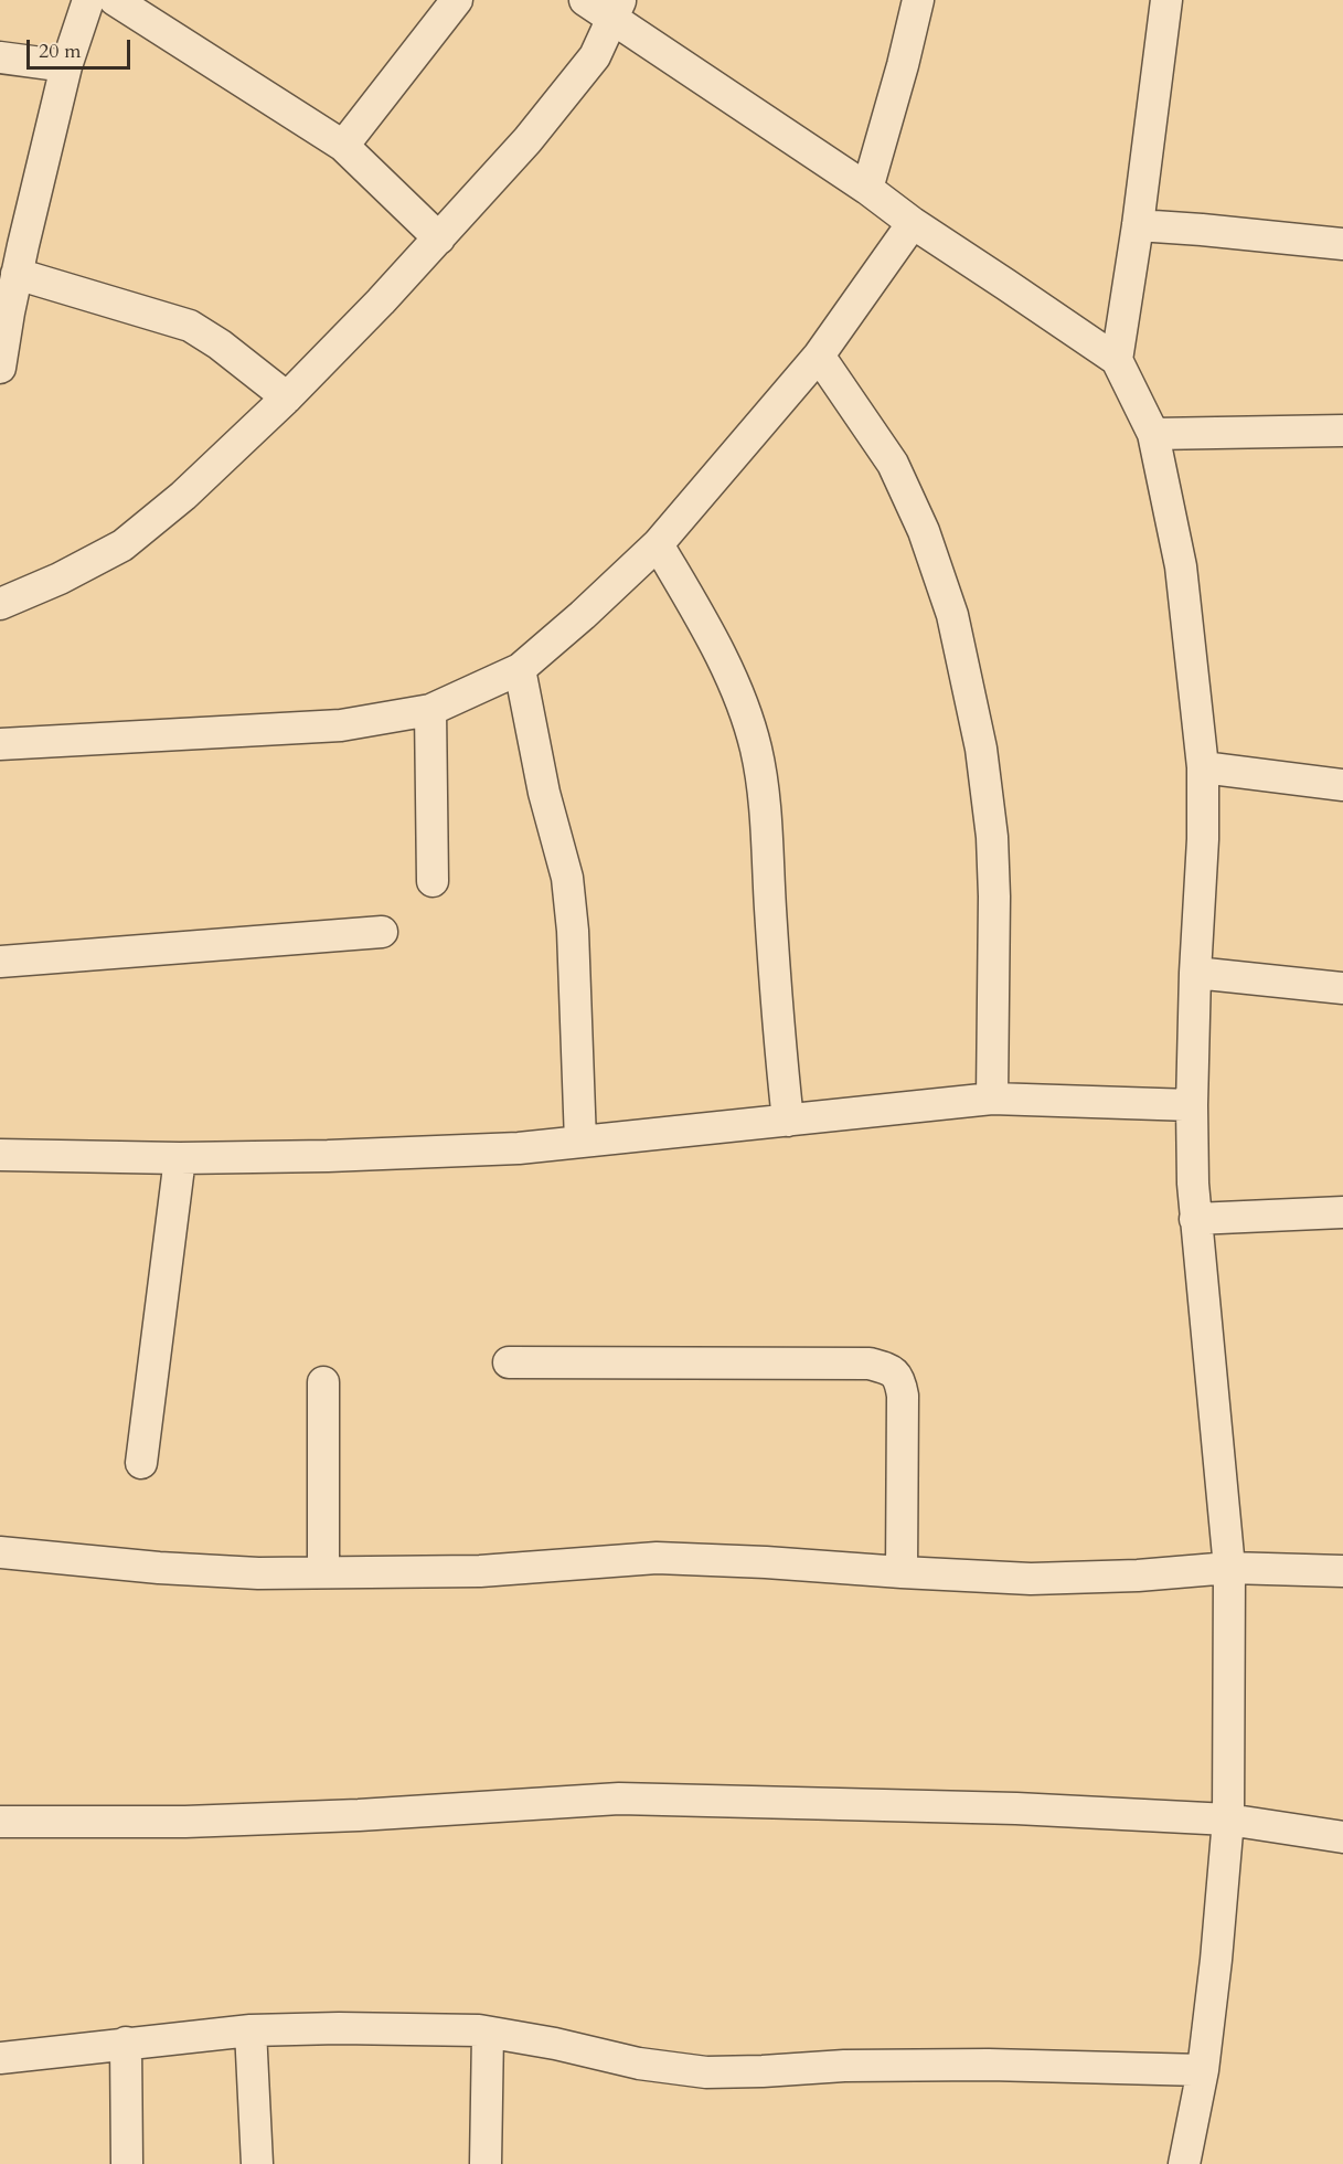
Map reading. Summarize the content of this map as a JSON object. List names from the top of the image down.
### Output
{
  "scale_bar": "20 m"
}
